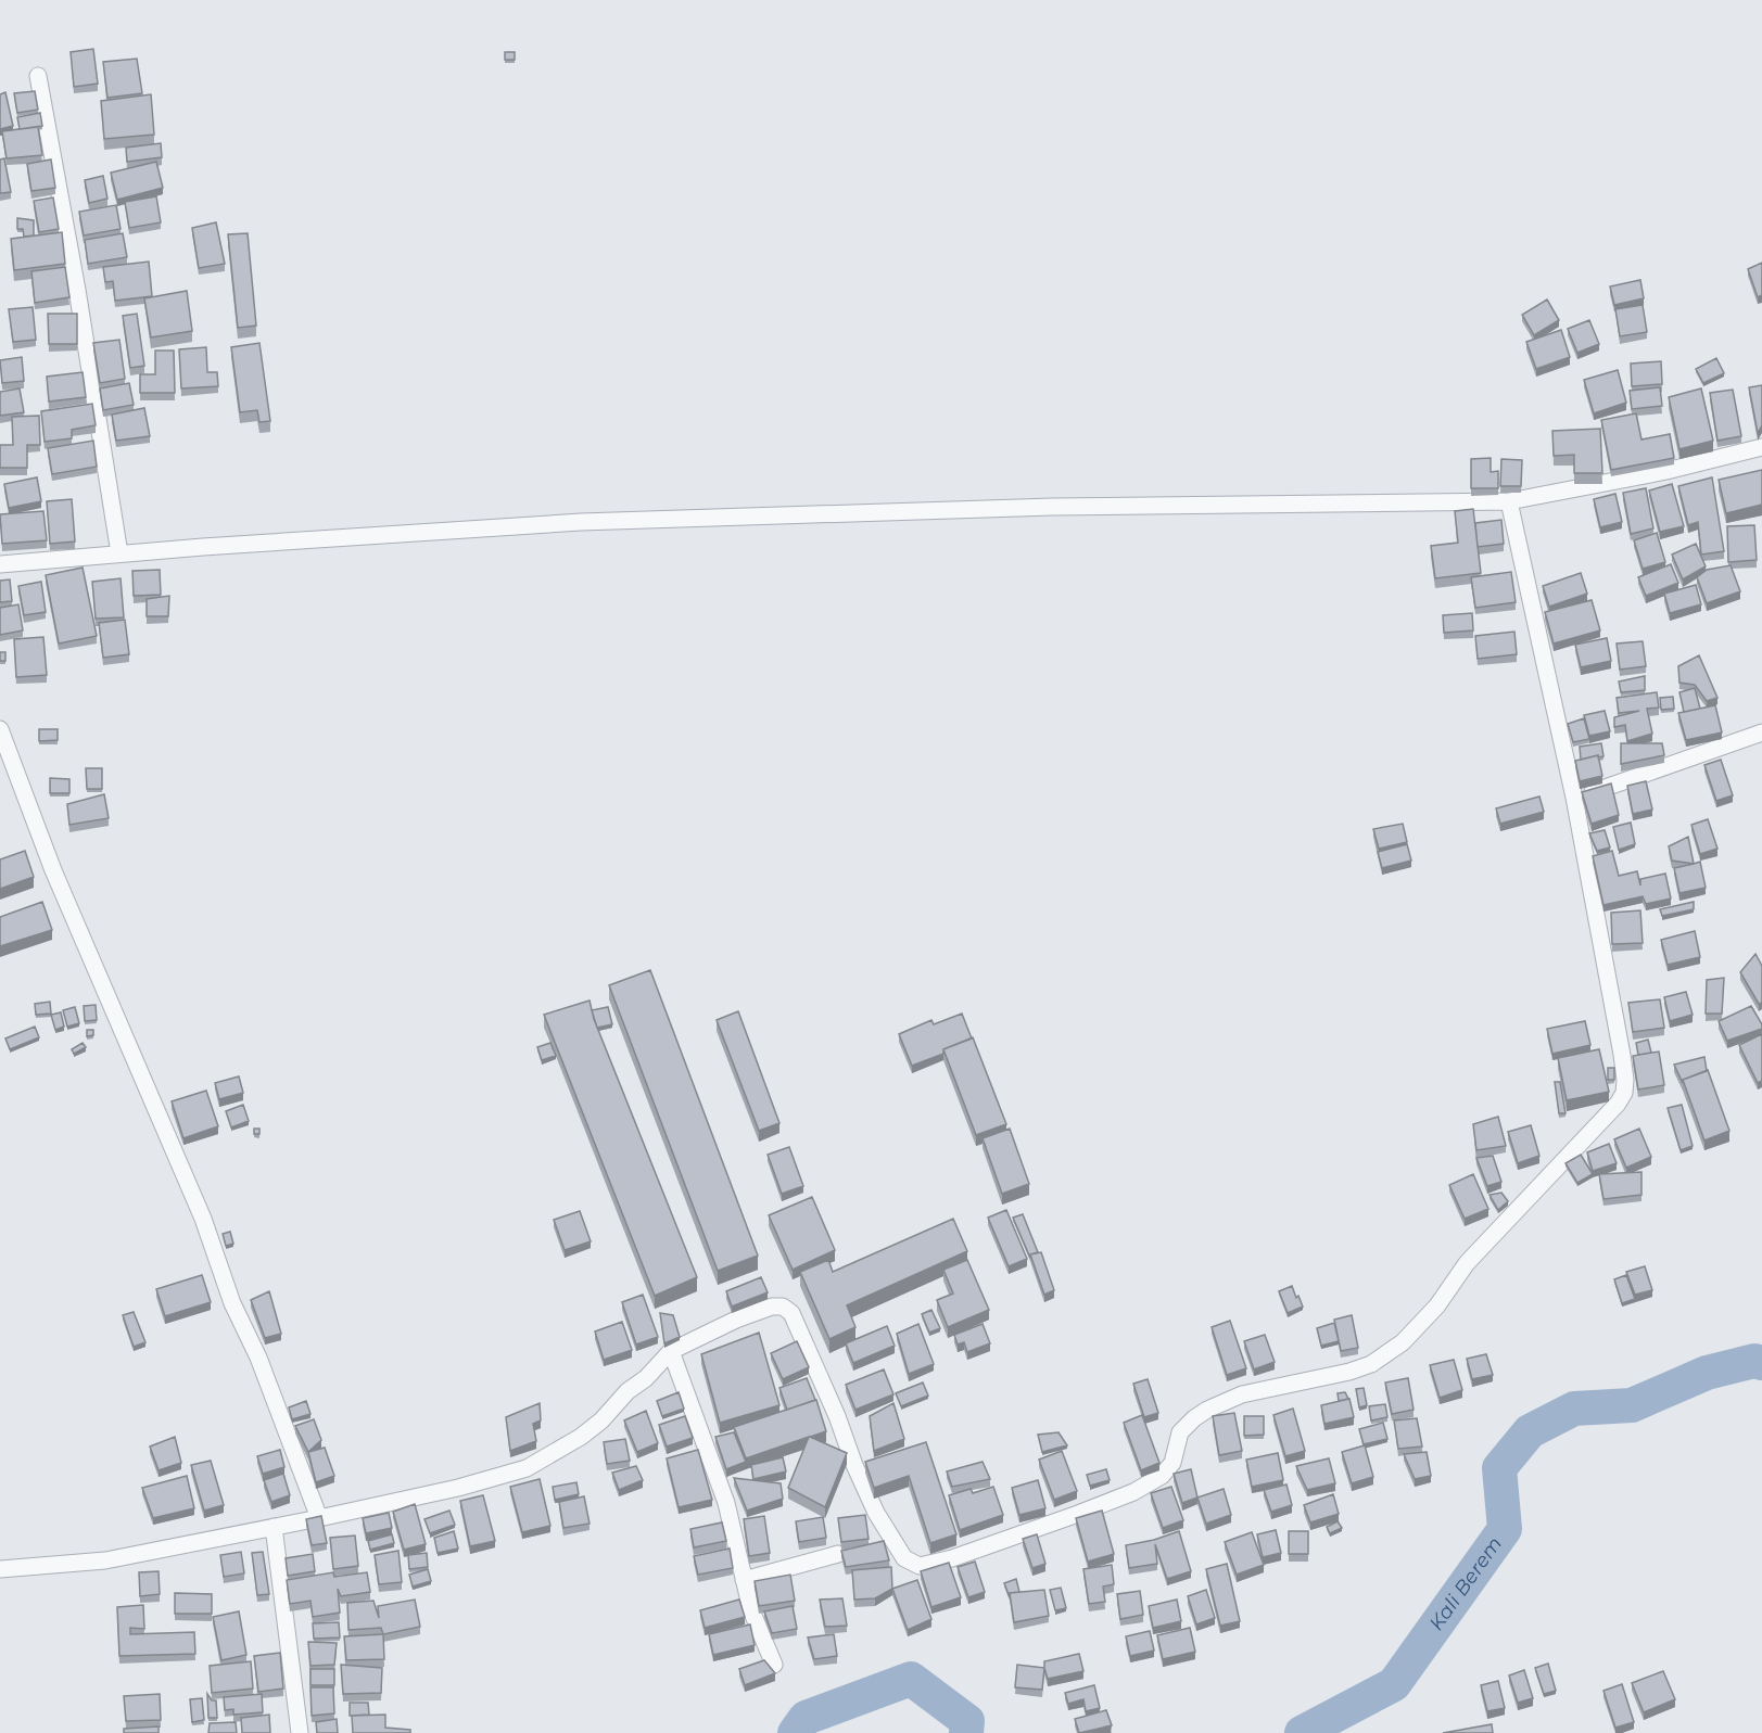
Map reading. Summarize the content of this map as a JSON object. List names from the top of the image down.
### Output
{
  "water": ["Kali Berem"]
}
